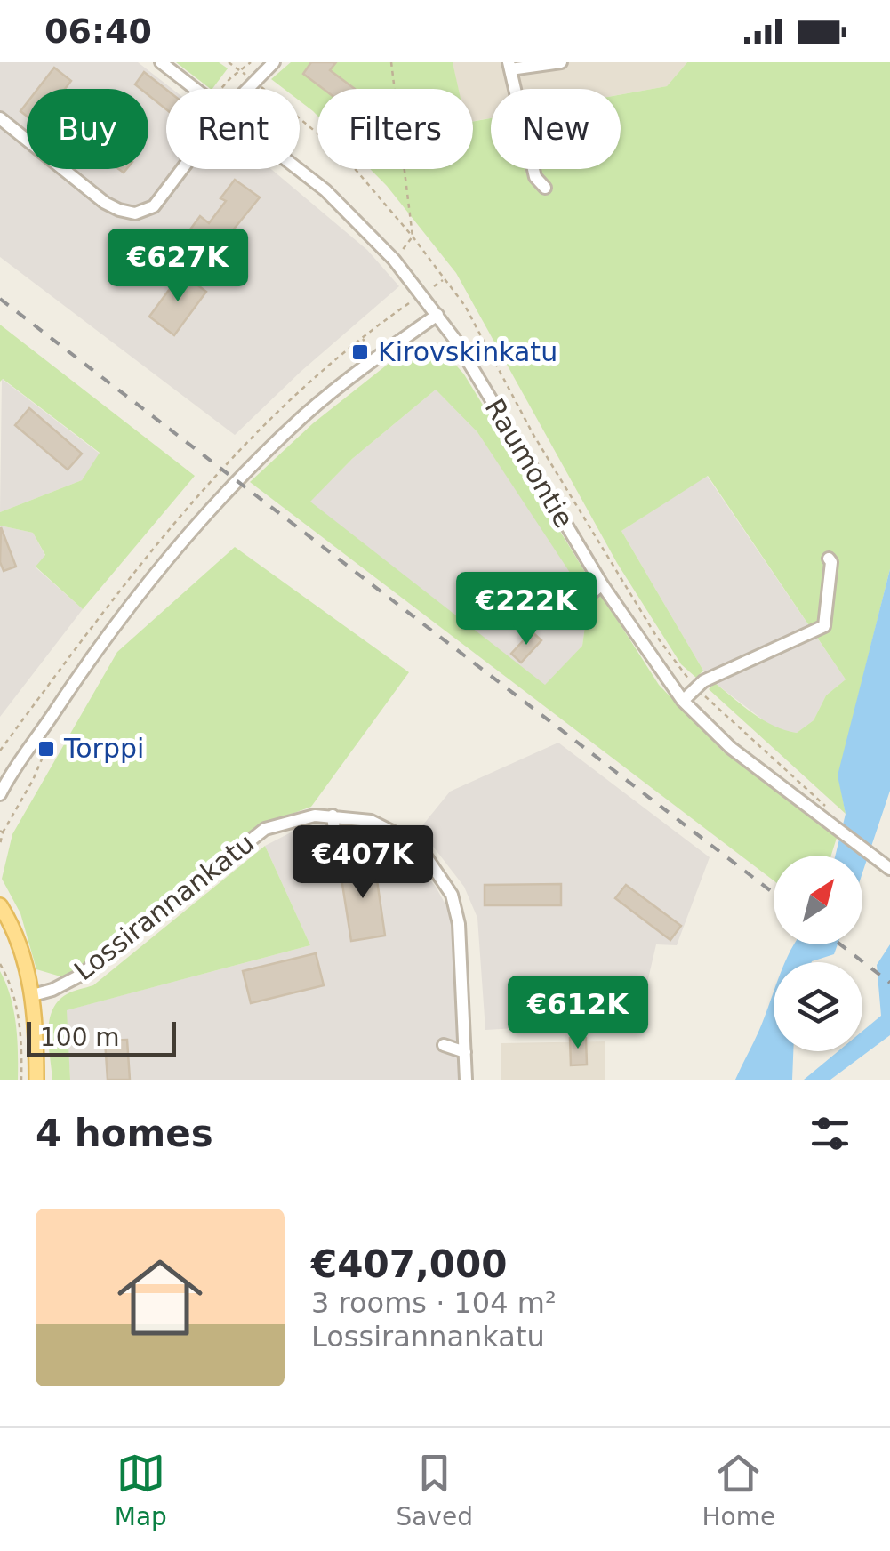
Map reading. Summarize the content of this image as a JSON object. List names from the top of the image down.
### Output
{
  "streets": {
    "street": ["Raumontie", "Lossirannankatu"]
  },
  "places": {
    "transit": ["Kirovskinkatu", "Torppi"]
  },
  "scale_bar": "100 m",
  "north": "top right",
  "page": {
    "status": "06:40",
    "chip": [
      "Buy",
      "Rent",
      "Filters",
      "New"
    ],
    "price": [
      "€627K",
      "€222K",
      "€407K",
      "€612K"
    ],
    "scale": "100 m",
    "heading": "4 homes",
    "list": [
      {
        "name": "€407,000",
        "note": "3 rooms · 104 m² · Lossirannankatu"
      }
    ],
    "tabs": ["Map", "Saved", "Home"]
  }
}
